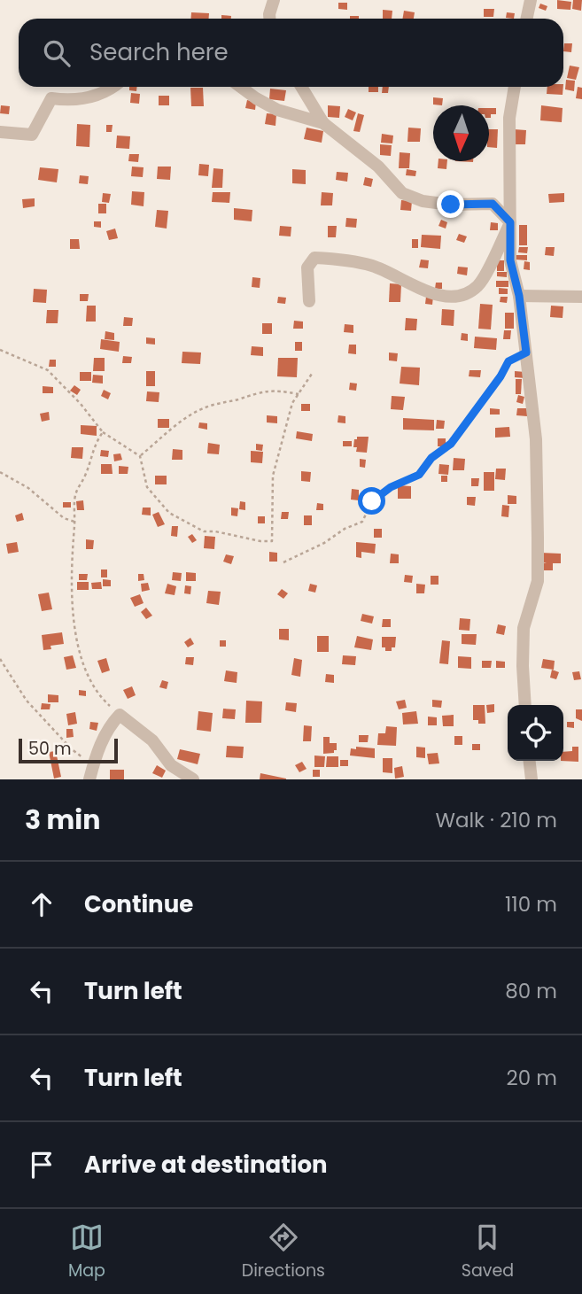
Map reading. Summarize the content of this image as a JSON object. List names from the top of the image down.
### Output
{
  "scale_bar": "50 m",
  "north": "bottom",
  "page": {
    "search": "Search here",
    "scale": "50 m",
    "heading": ["3 min", "Walk · 210 m"],
    "list": [
      ["Continue", "110 m"],
      ["Turn left", "80 m"],
      ["Turn left", "20 m"],
      "Arrive at destination"
    ],
    "nav": ["Map", "Directions", "Saved"]
  }
}
